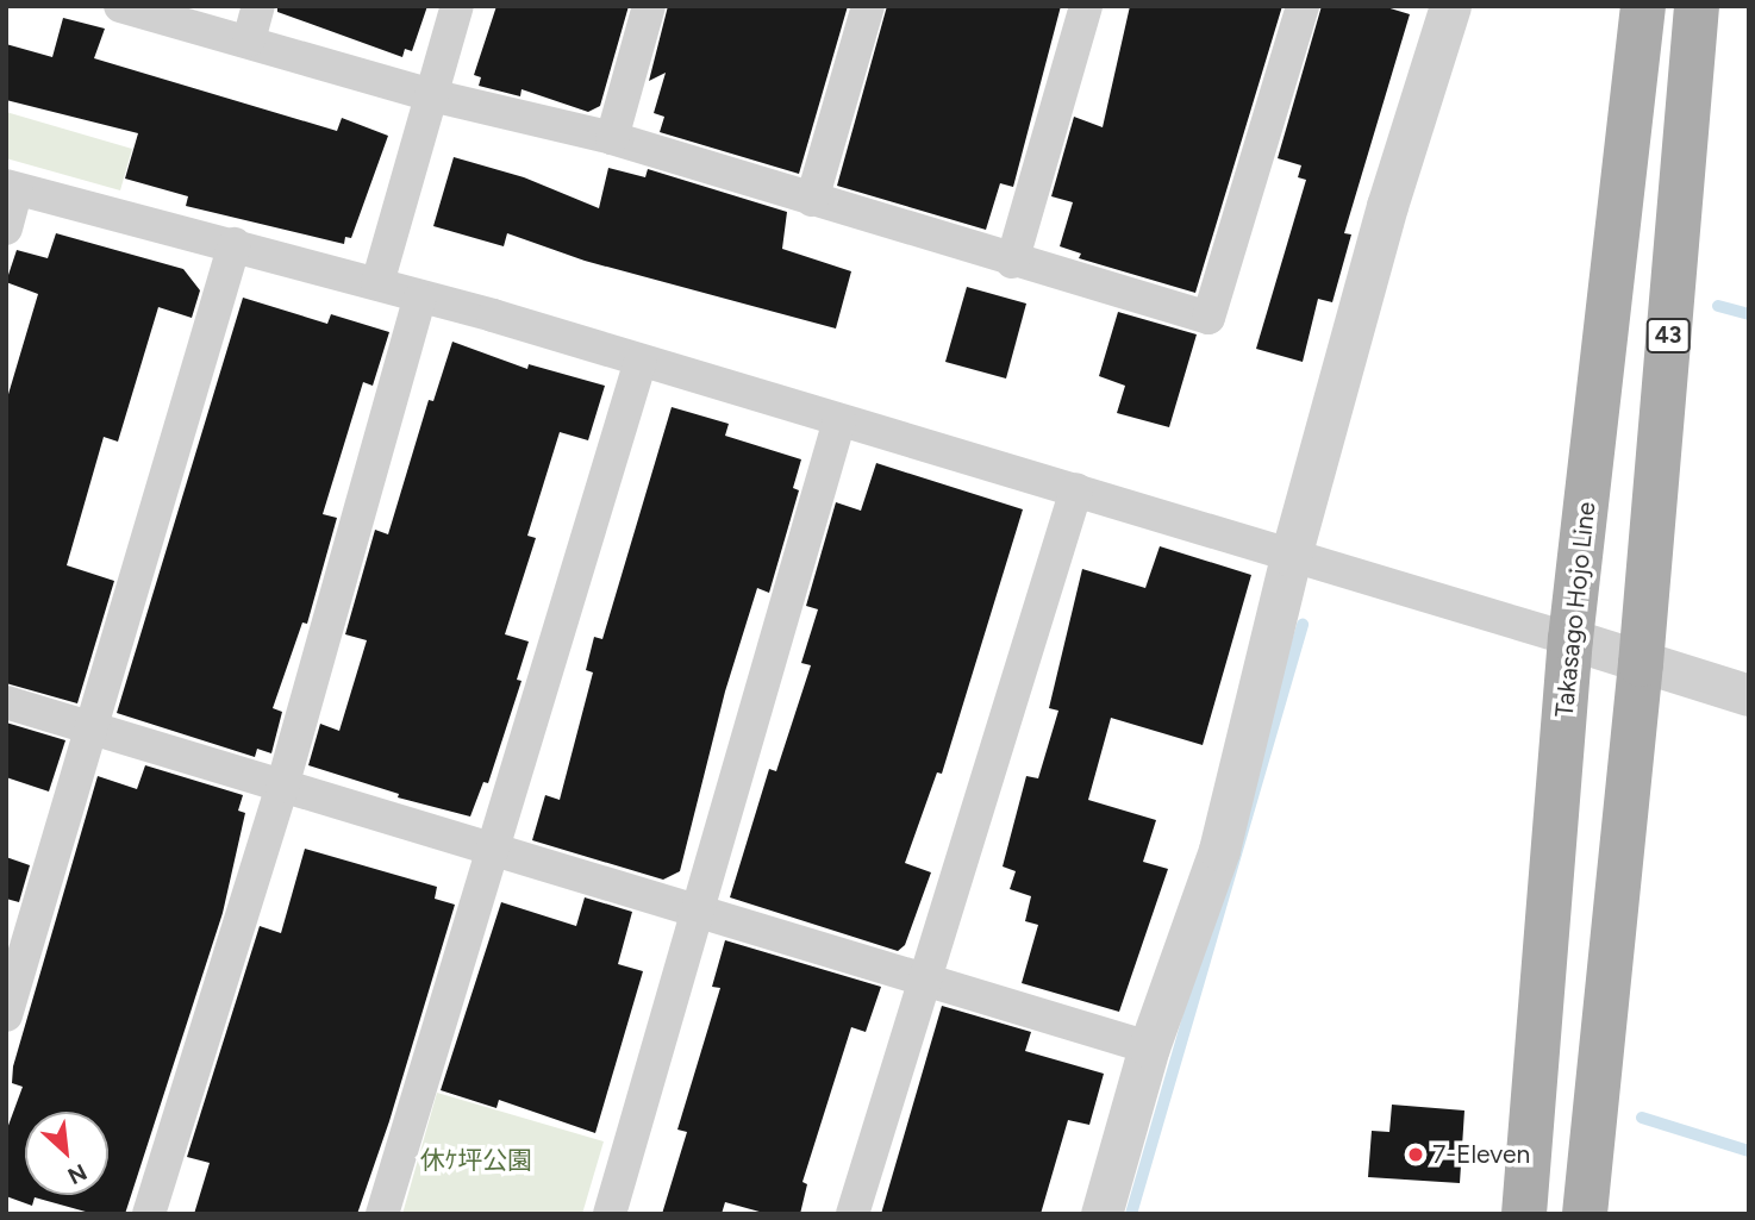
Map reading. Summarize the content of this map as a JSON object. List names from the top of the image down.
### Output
{
  "streets": {
    "main road": ["43", "Takasago Hojo Line"]
  },
  "parks": ["休ｹ坪公園"],
  "places": ["7-Eleven"],
  "north": "bottom right"
}
